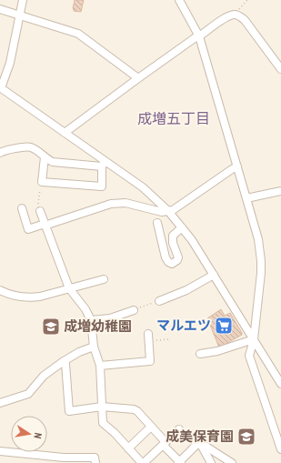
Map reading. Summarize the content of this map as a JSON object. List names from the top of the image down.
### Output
{
  "districts": ["成増五丁目"],
  "places": {
    "supermarket": ["マルエツ"],
    "school or university": ["成増幼稚園", "成美保育園"]
  },
  "north": "right"
}
